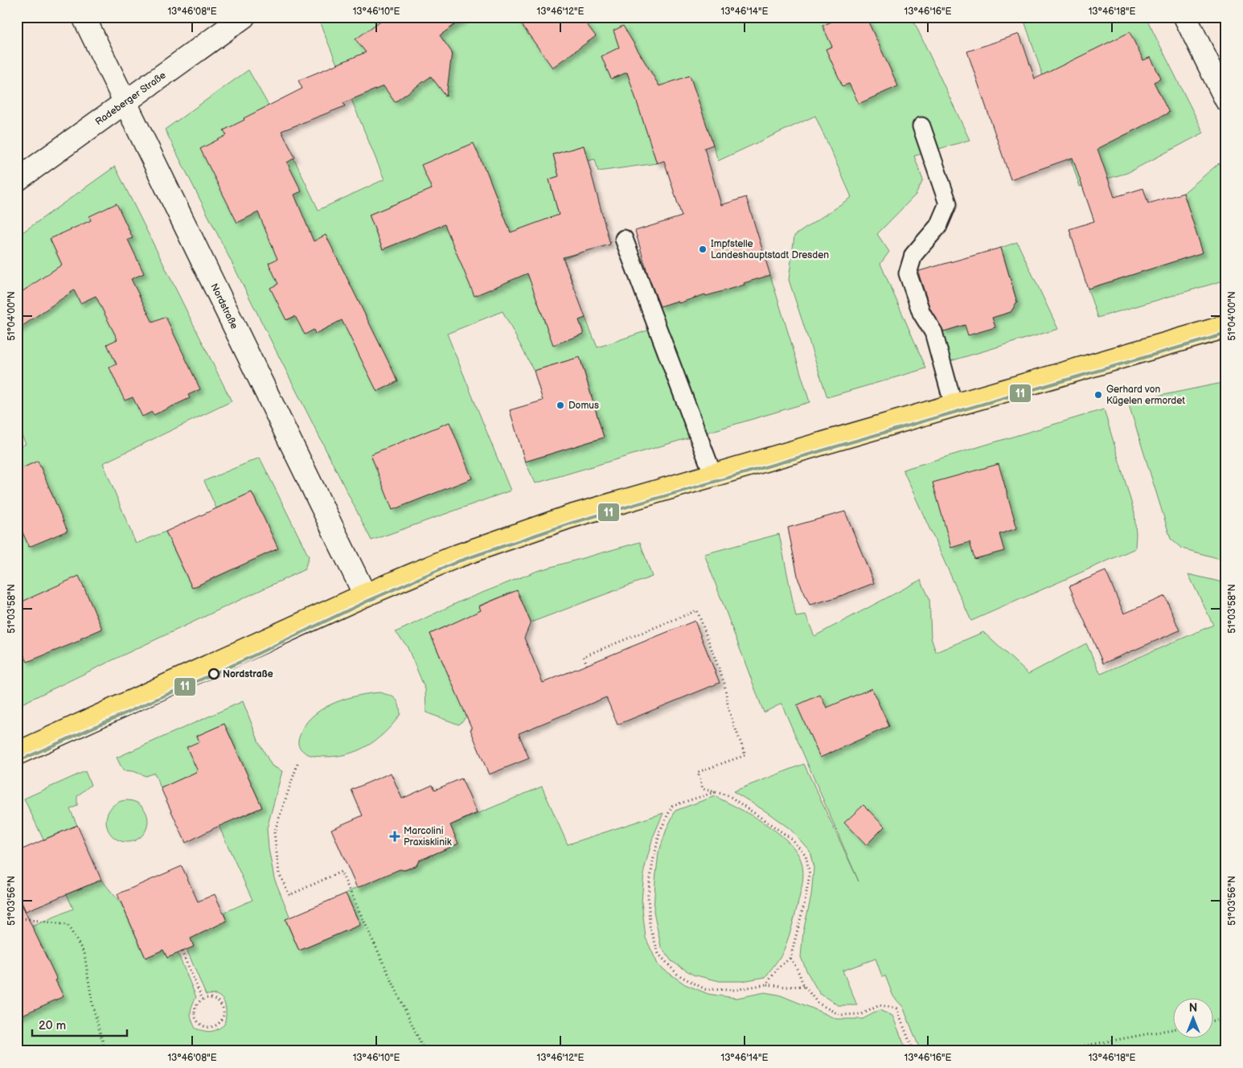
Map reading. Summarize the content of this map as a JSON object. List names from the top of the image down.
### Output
{
  "streets": {
    "street": ["Radeberger Straße", "Nordstraße"]
  },
  "crossings": [
    ["Radeberger Straße", "Nordstraße"]
  ],
  "places": {
    "other": [
      "Impfstelle Landeshauptstadt Dresden",
      "Gerhard von Kügelen ermordet",
      "Domus",
      "Nordstraße"
    ],
    "health": ["Marcolini Praxisklinik"]
  },
  "lines": ["transit line 11"],
  "scale_bar": "20 m",
  "north": "top",
  "coordinates": [
    "13°46'08\"E",
    "13°46'10\"E",
    "13°46'12\"E",
    "13°46'14\"E",
    "13°46'16\"E",
    "13°46'18\"E",
    "51°04'00\"N",
    "51°03'58\"N",
    "51°03'56\"N"
  ]
}
